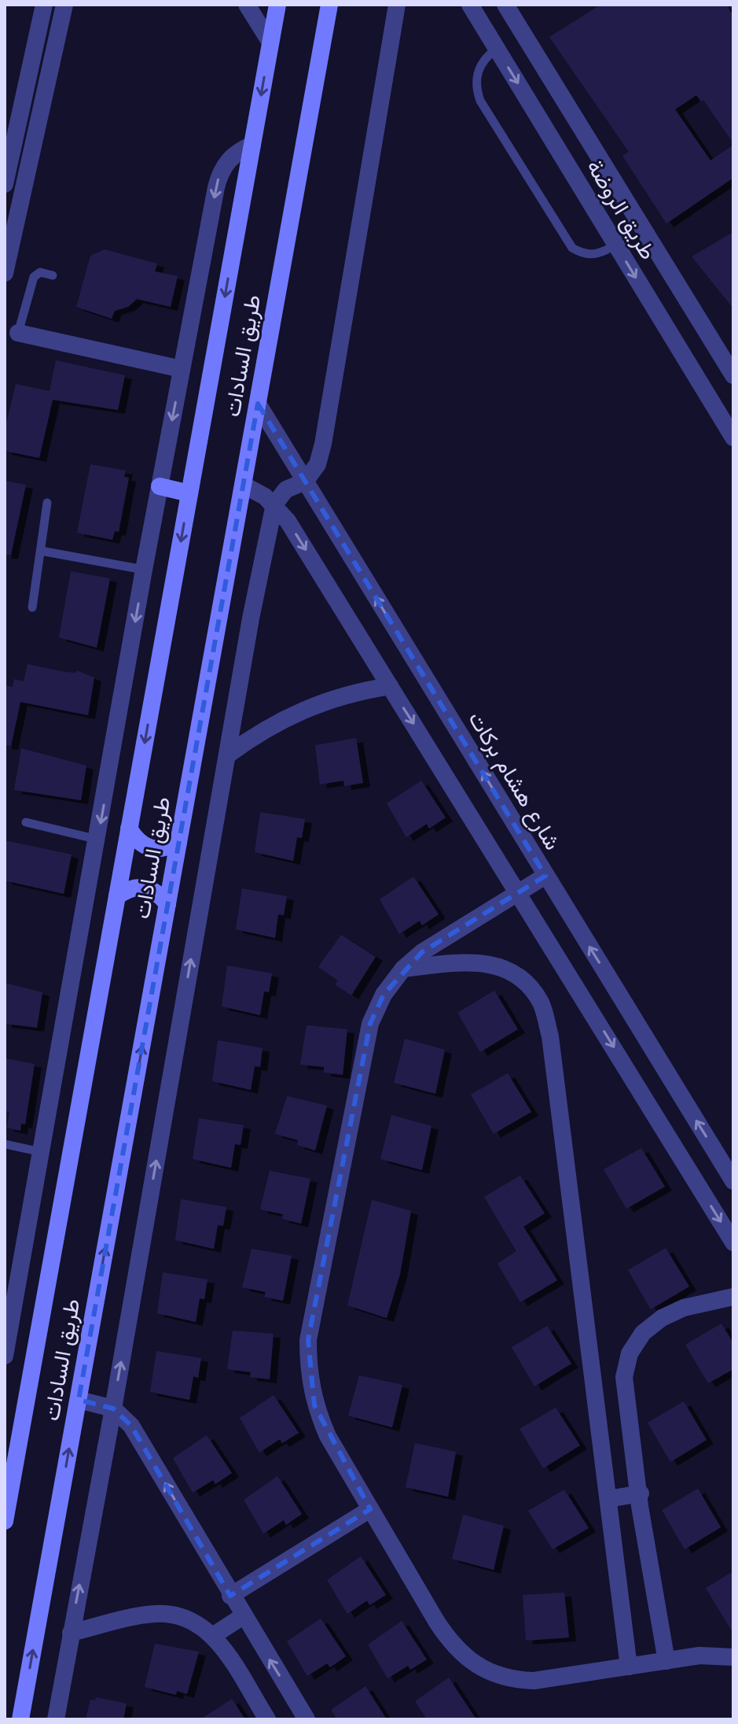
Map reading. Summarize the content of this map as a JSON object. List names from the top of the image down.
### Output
{
  "streets": {
    "main road": ["طريق السادات"],
    "street": ["طريق الروضة", "شارع هشام بركات"]
  },
  "crossings": [
    ["طريق السادات", "شارع هشام بركات"]
  ]
}
